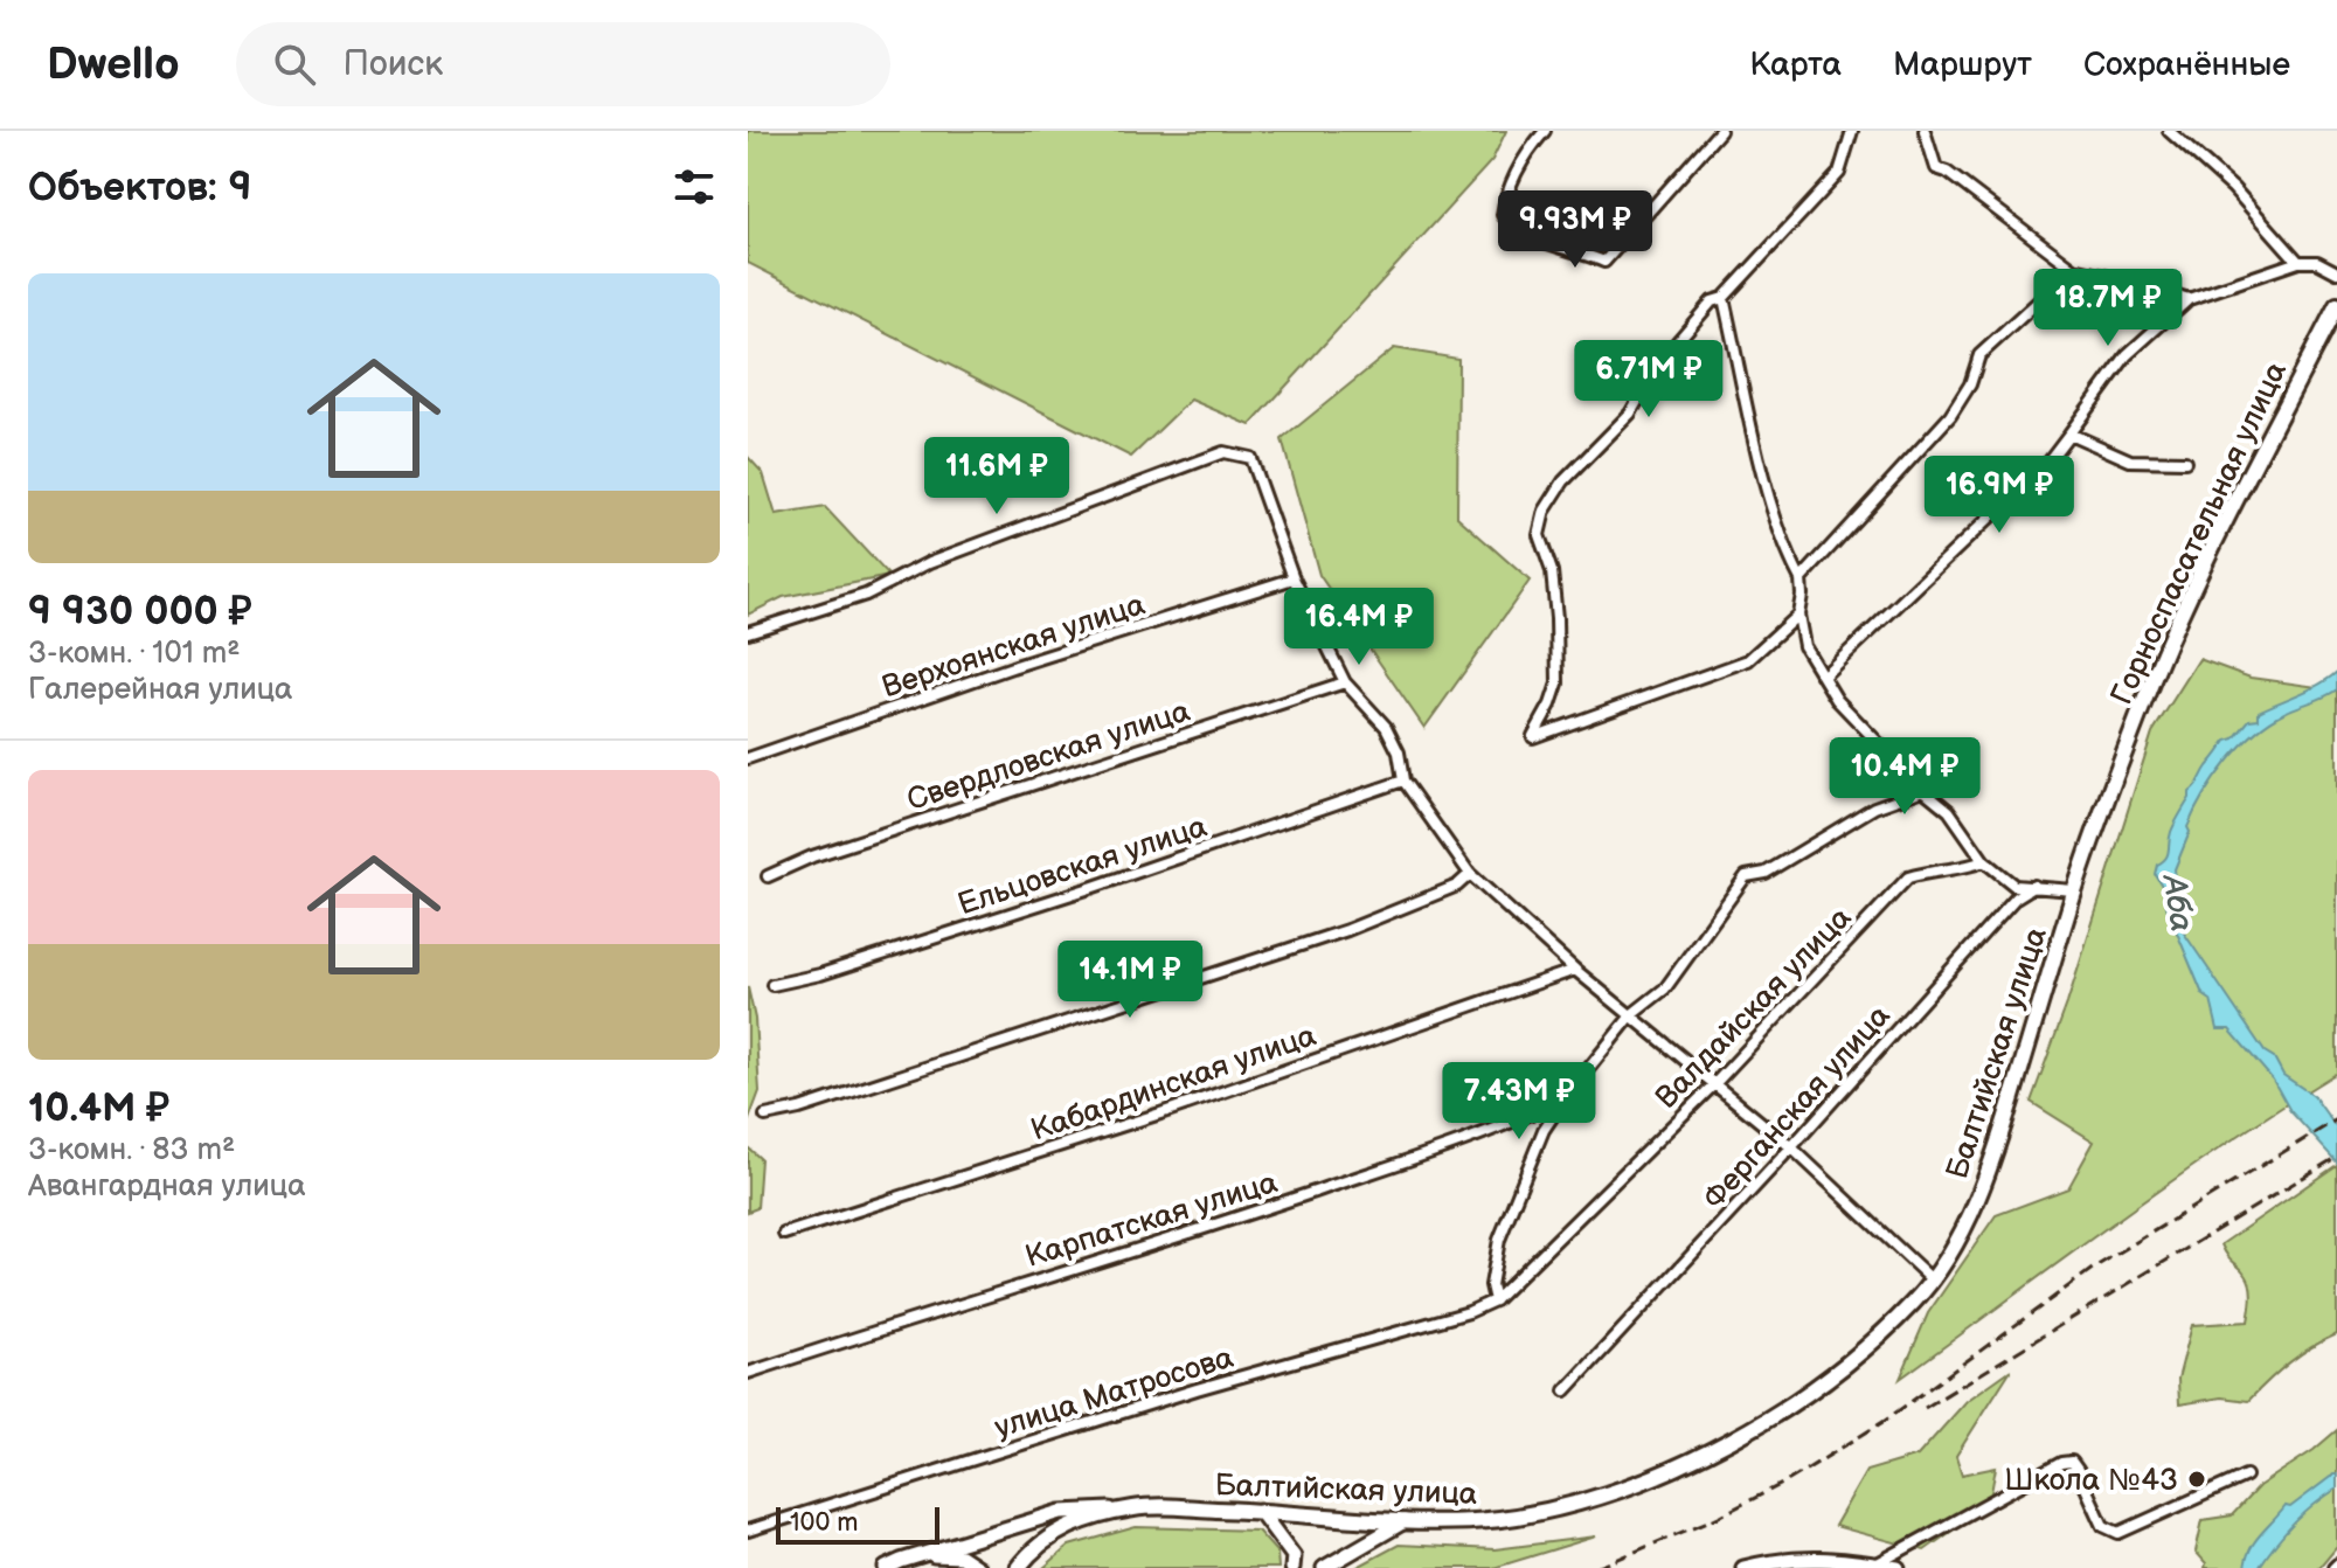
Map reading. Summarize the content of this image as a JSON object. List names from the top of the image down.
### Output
{
  "streets": {
    "main road": ["Горноспасательная улица", "Балтийская улица"],
    "street": [
      "Верхоянская улица",
      "Свердловская улица",
      "Ельцовская улица",
      "Валдайская улица",
      "Кабардинская улица",
      "Ферганская улица",
      "Карпатская улица",
      "улица Матросова"
    ]
  },
  "crossings": [
    ["Горноспасательная улица", "Балтийская улица"],
    ["Валдайская улица", "Карпатская улица"],
    ["Валдайская улица", "улица Матросова"],
    ["Карпатская улица", "улица Матросова"]
  ],
  "water": ["Аба"],
  "places": ["Школа №43"],
  "scale_bar": "100 m",
  "page": {
    "header": "Dwello",
    "search": "Поиск",
    "nav": ["Карта", "Маршрут", "Сохранённые"],
    "heading": "Объектов: 9",
    "price": [
      "9.93M ₽",
      "18.7M ₽",
      "6.71M ₽",
      "11.6M ₽",
      "16.9M ₽",
      "16.4M ₽",
      "10.4M ₽",
      "14.1M ₽",
      "7.43M ₽"
    ],
    "list": [
      {
        "name": "9 930 000 ₽",
        "note": "3-комн. · 101 m² · Галерейная улица"
      },
      {
        "name": "10.4M ₽",
        "note": "3-комн. · 83 m² · Авангардная улица"
      }
    ],
    "scale": "100 m"
  }
}
